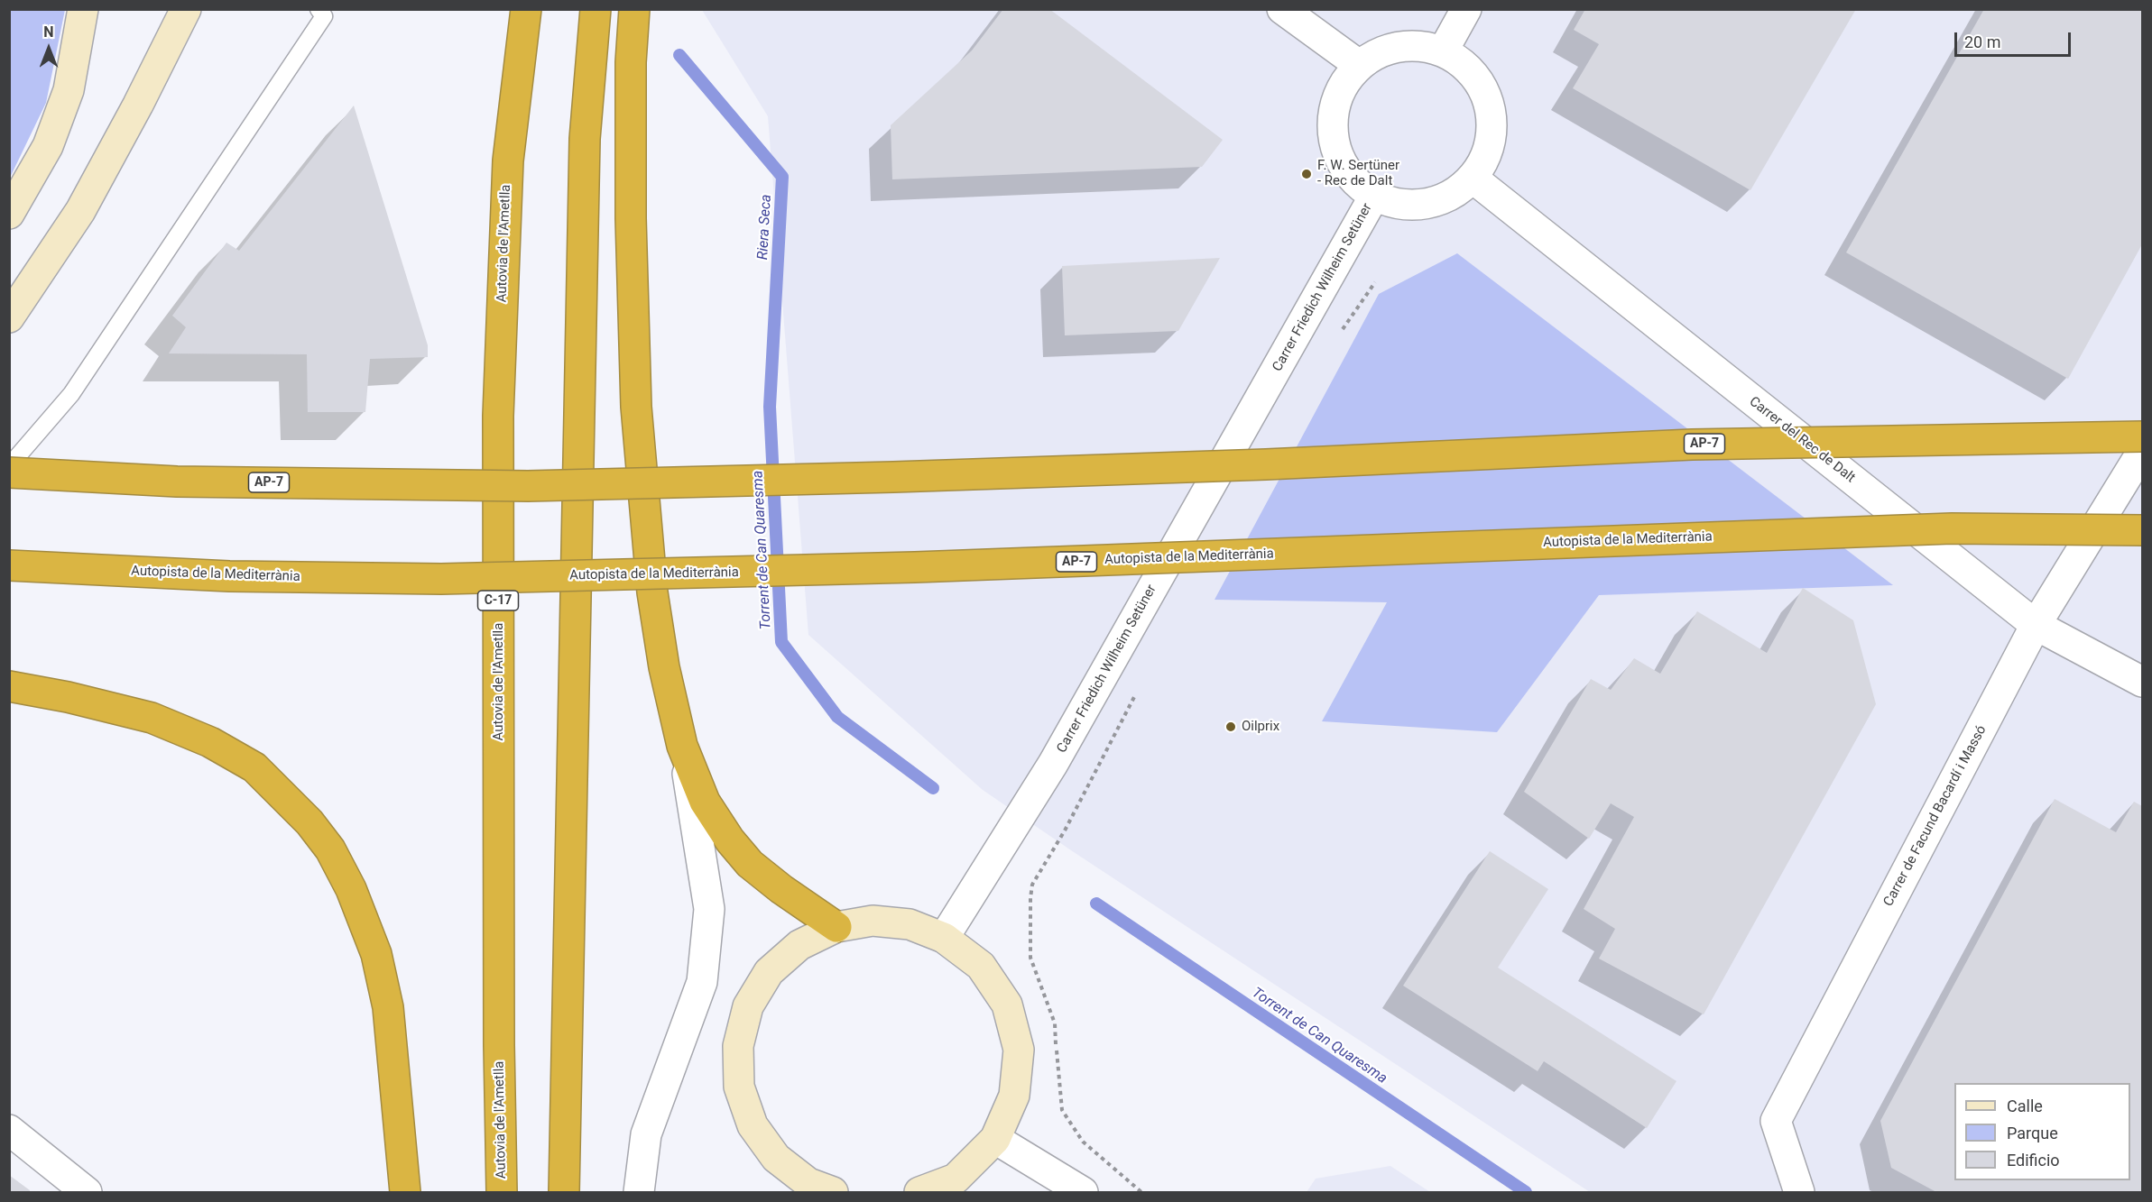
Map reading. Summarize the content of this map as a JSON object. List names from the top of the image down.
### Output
{
  "streets": {
    "highway": [
      "Autovia de l'Ametlla",
      "AP-7",
      "Autopista de la Mediterrània",
      "C-17"
    ],
    "street": ["Carrer Friedich Wilheim Setüner", "Carrer del Rec de Dalt", "Carrer de Facund Bacardí i Massó"]
  },
  "crossings": [
    ["Carrer Friedich Wilheim Setüner", "Carrer del Rec de Dalt"],
    ["Carrer del Rec de Dalt", "Carrer de Facund Bacardí i Massó"]
  ],
  "water": ["Riera Seca", "Torrent de Can Quaresma"],
  "places": ["F. W. Sertüner - Rec de Dalt", "Oilprix"],
  "legend": ["Calle", "Parque", "Edificio"],
  "scale_bar": "20 m",
  "north": "top"
}
